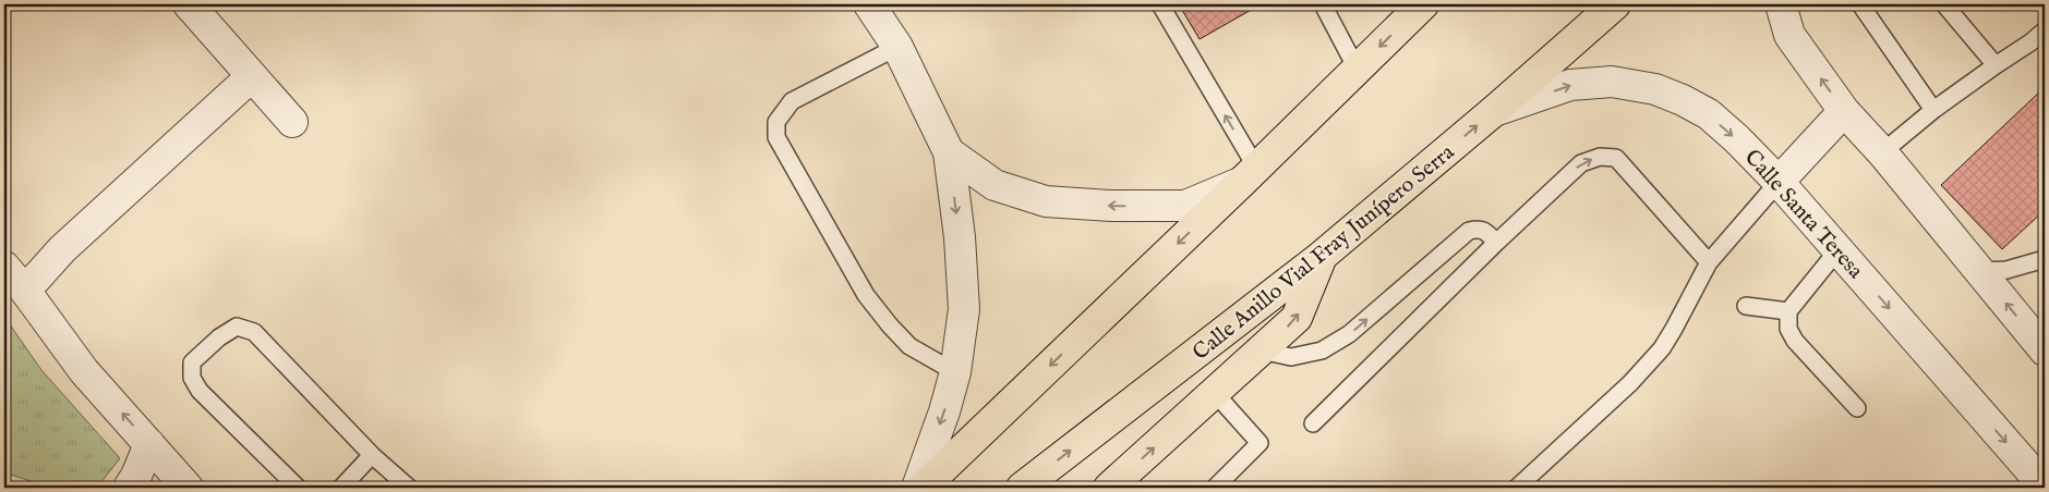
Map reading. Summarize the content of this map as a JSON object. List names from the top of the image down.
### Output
{
  "streets": {
    "highway": ["Calle Anillo Vial Fray Junípero Serra"],
    "street": ["Calle Santa Teresa"]
  },
  "crossings": [
    ["Calle Santa Teresa", "Calle Anillo Vial Fray Junípero Serra"]
  ]
}
